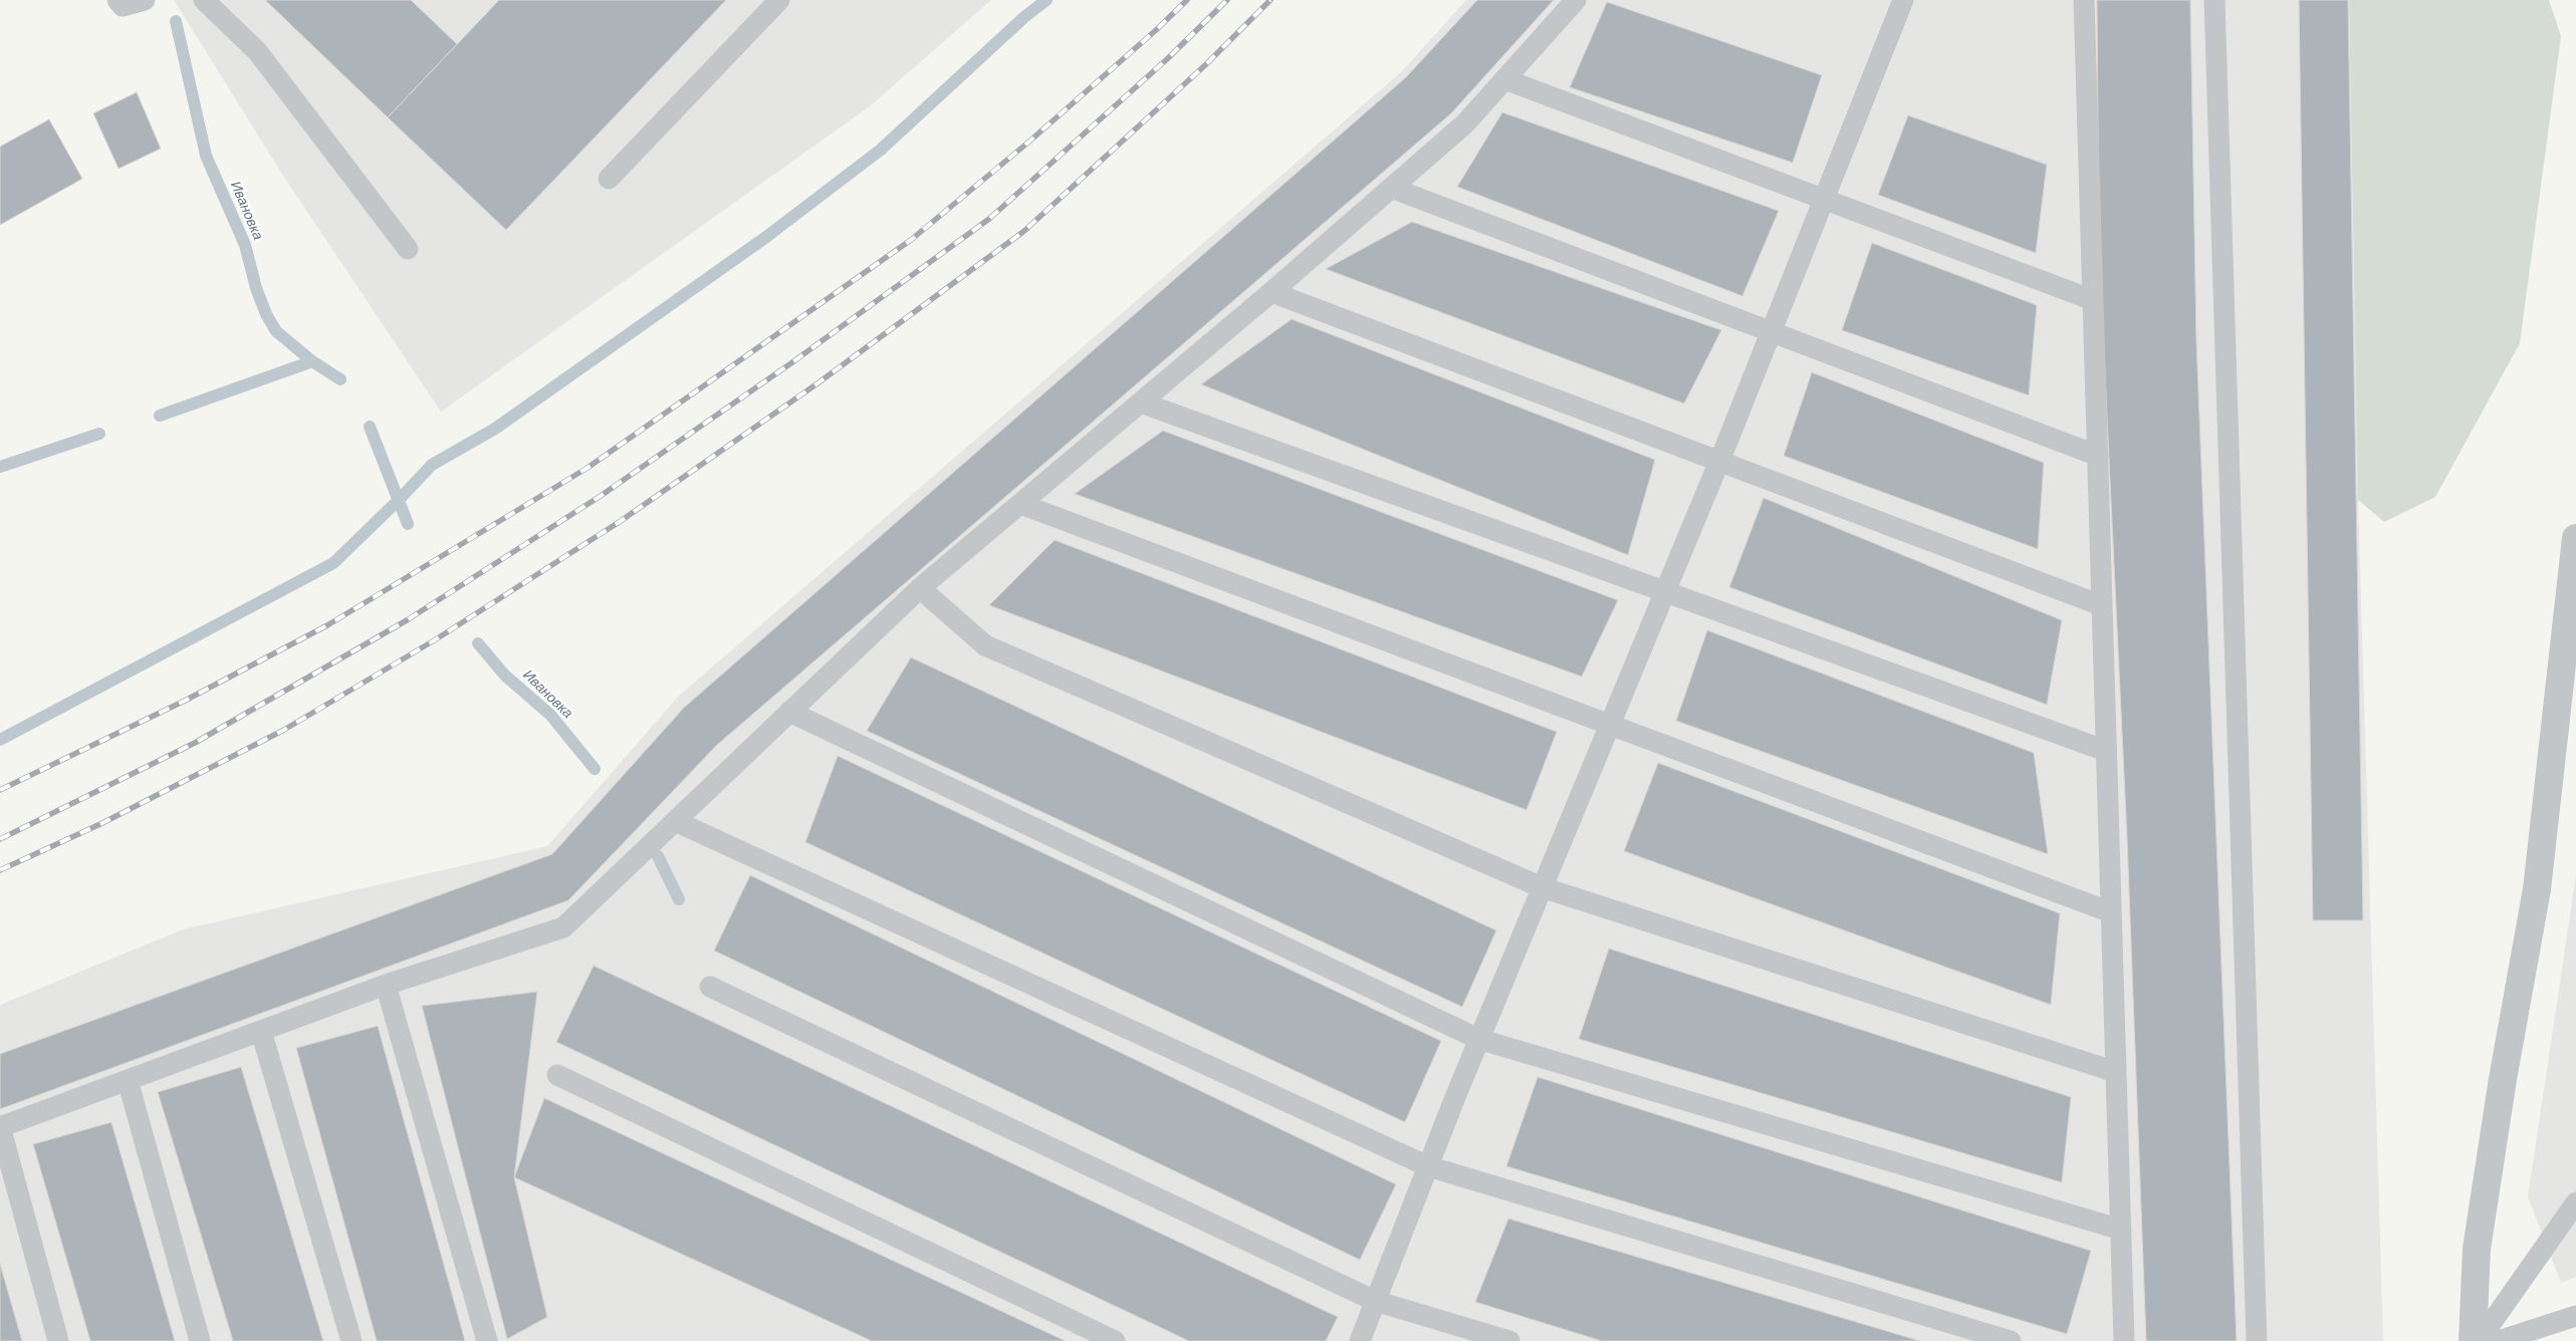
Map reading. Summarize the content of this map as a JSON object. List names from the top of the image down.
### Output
{
  "water": ["Ивановка"]
}
